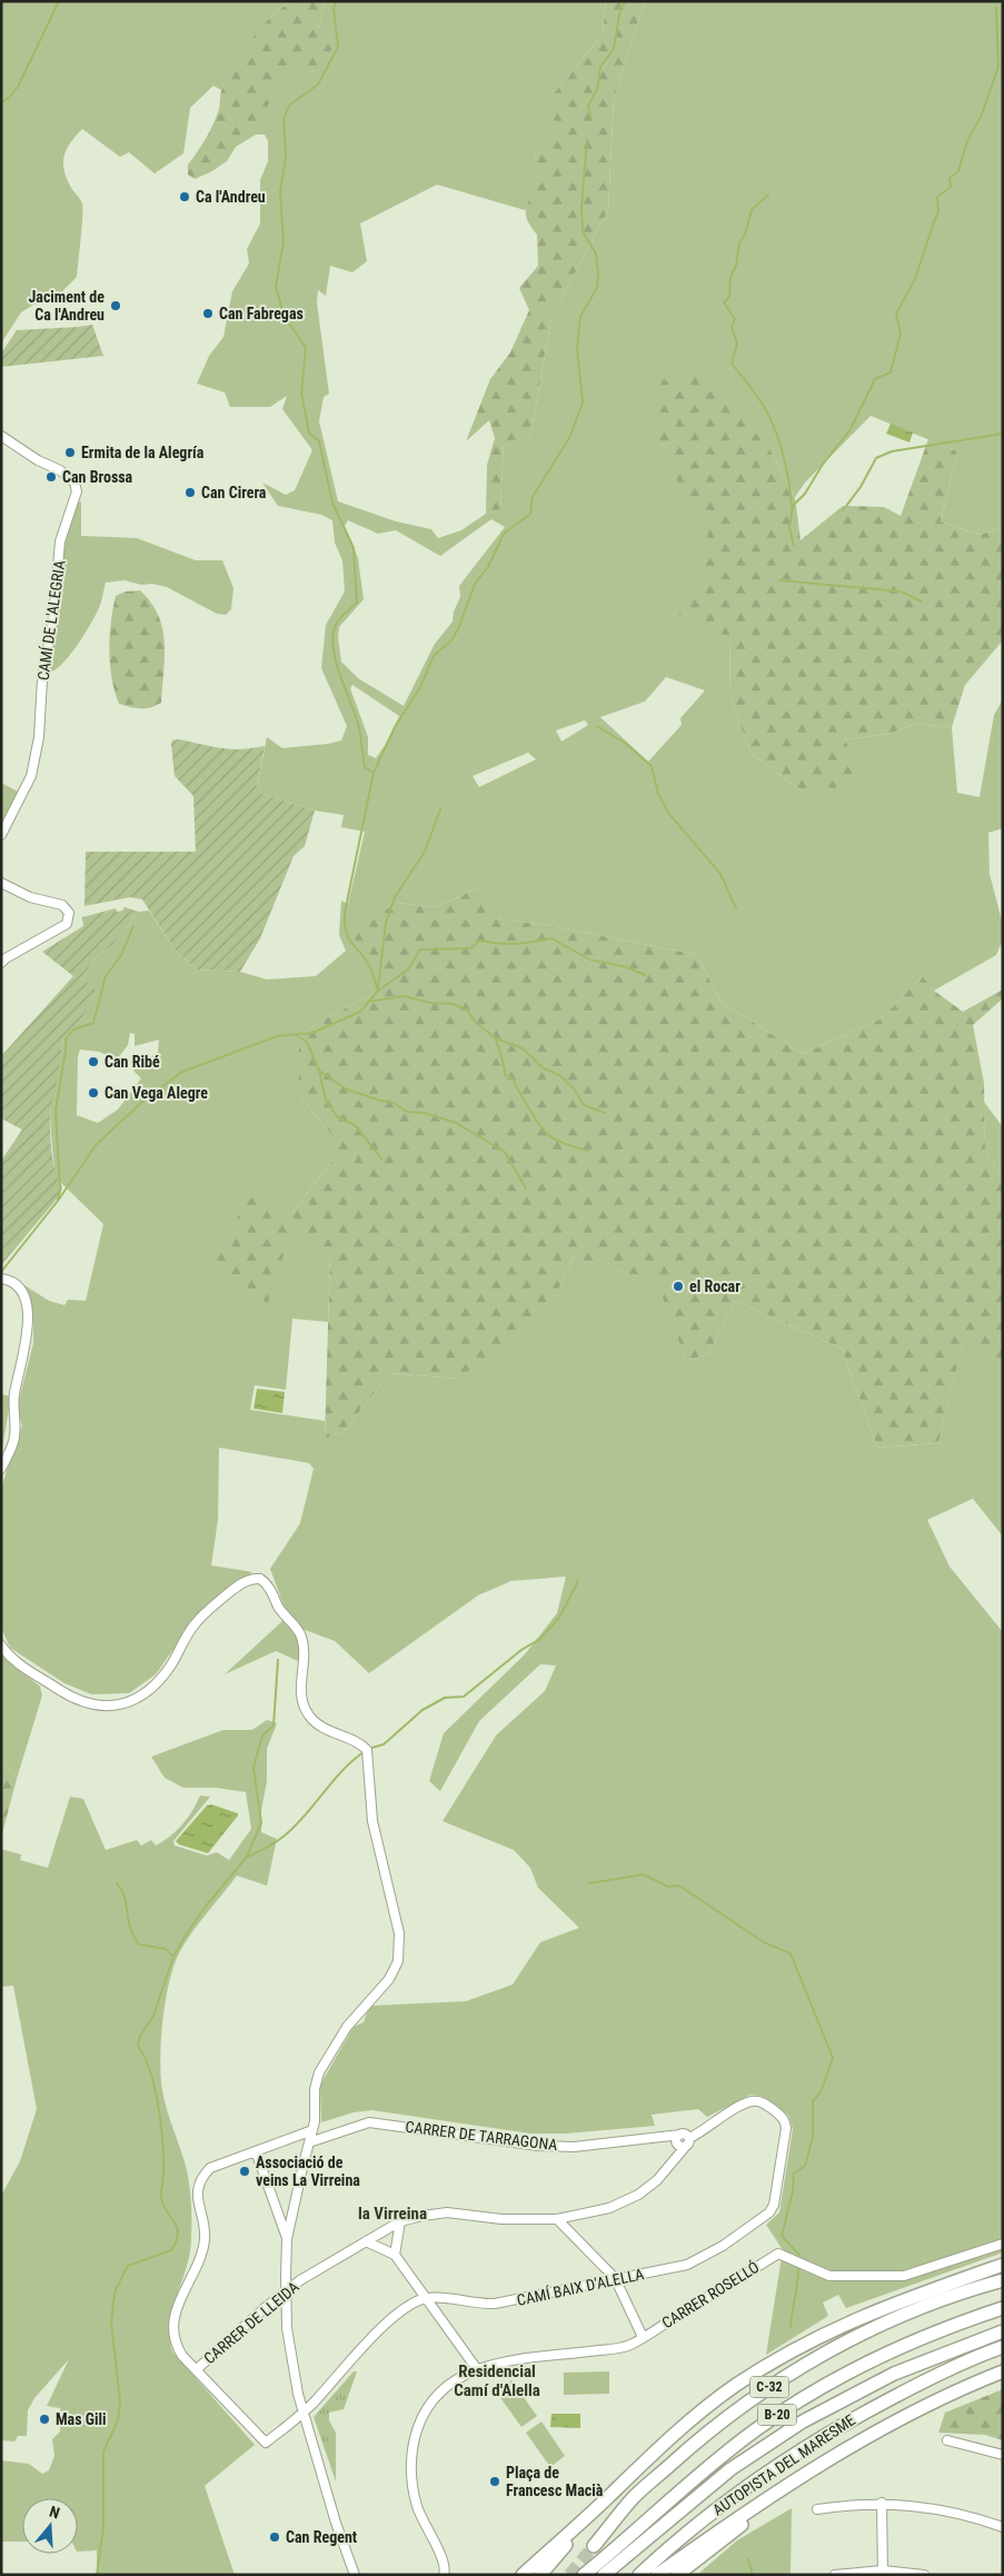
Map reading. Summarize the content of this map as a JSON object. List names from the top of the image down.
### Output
{
  "streets": {
    "highway": ["C-32", "B-20", "AUTOPISTA DEL MARESME"],
    "street": [
      "CAMÍ DE L'ALEGRIA",
      "CARRER DE TARRAGONA",
      "CAMÍ BAIX D'ALELLA",
      "CARRER ROSELLÓ",
      "CARRER DE LLEIDA"
    ]
  },
  "crossings": [
    ["CARRER DE TARRAGONA", "CARRER DE LLEIDA"],
    ["CAMÍ BAIX D'ALELLA", "CARRER DE LLEIDA"]
  ],
  "districts": ["la Virreina", "Residencial Camí d'Alella"],
  "places": [
    "Ca l'Andreu",
    "Jaciment de Ca l'Andreu",
    "Can Fabregas",
    "Ermita de la Alegría",
    "Can Brossa",
    "Can Cirera",
    "Can Ribé",
    "Can Vega Alegre",
    "el Rocar",
    "Associació de veins La Virreina",
    "Mas Gili",
    "Plaça de Francesc Macià",
    "Can Regent"
  ],
  "north": "top"
}
